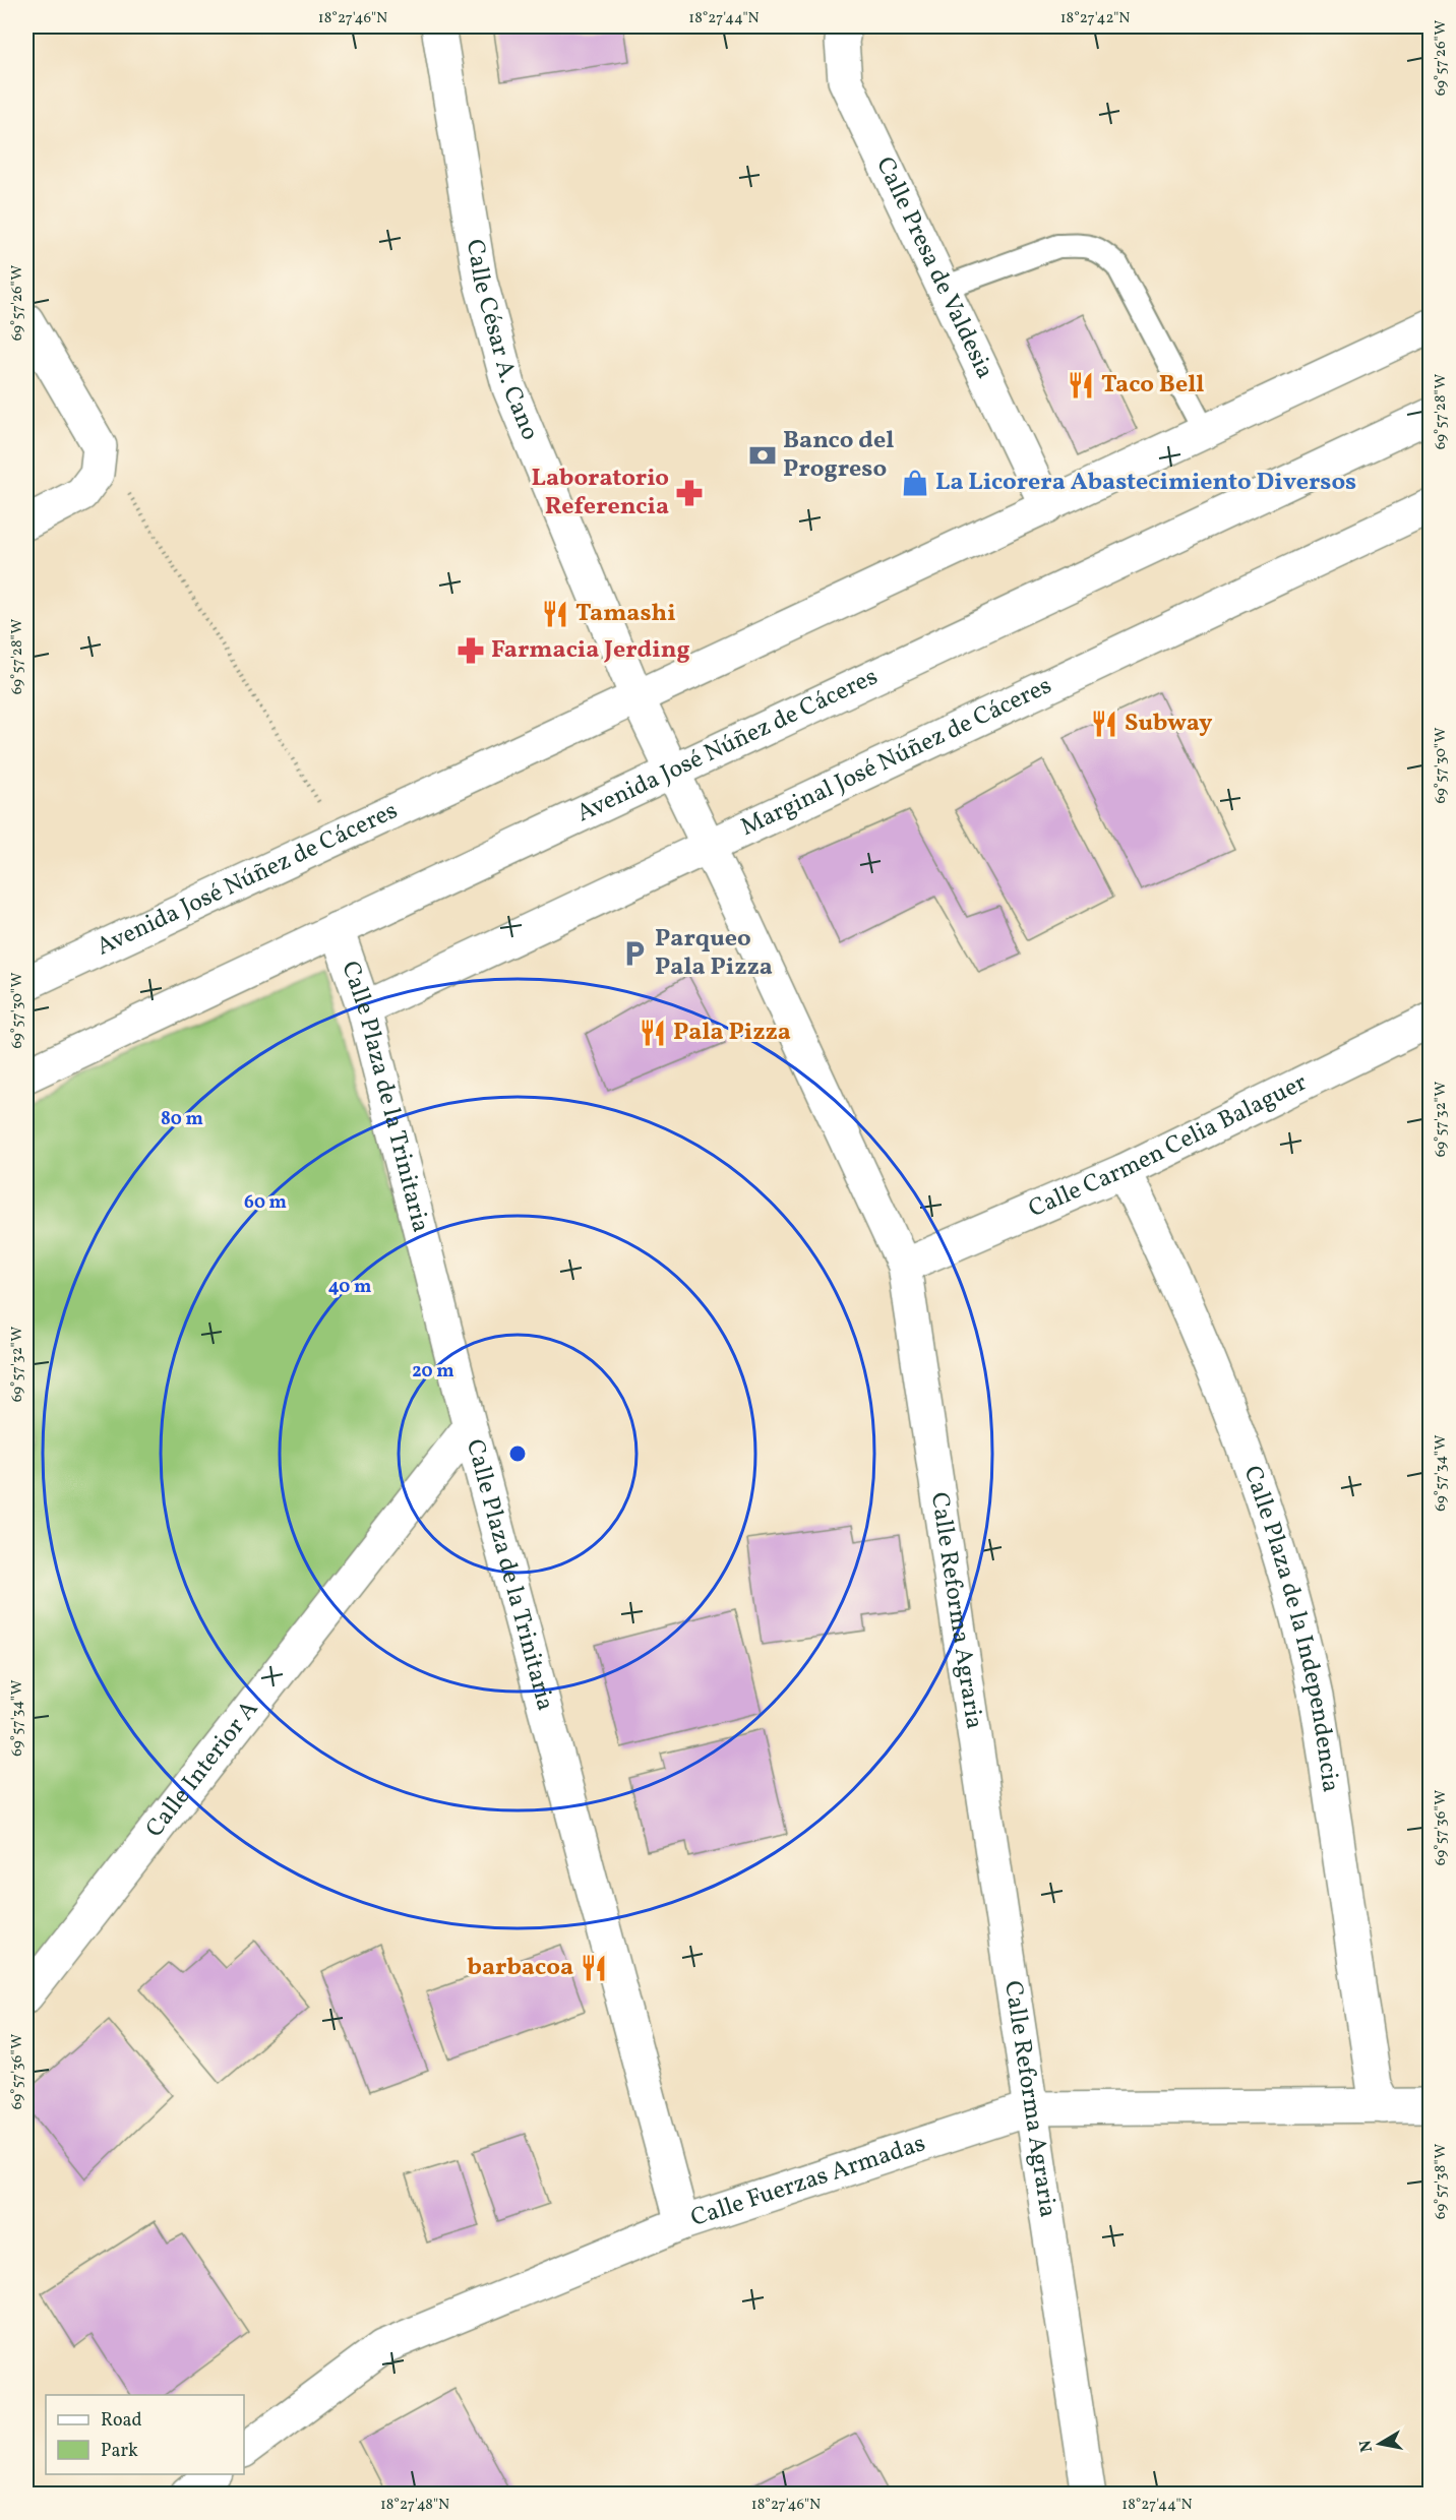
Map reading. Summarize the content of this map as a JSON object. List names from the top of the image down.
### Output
{
  "streets": {
    "street": [
      "Calle Presa de Valdesia",
      "Calle César A. Cano",
      "Avenida José Núñez de Cáceres",
      "Marginal José Núñez de Cáceres",
      "Calle Plaza de la Trinitaria",
      "Calle Carmen Celia Balaguer",
      "Calle Reforma Agraria",
      "Calle Plaza de la Independencia",
      "Calle Interior A",
      "Calle Fuerzas Armadas"
    ]
  },
  "crossings": [
    ["Calle Presa de Valdesia", "Avenida José Núñez de Cáceres"],
    ["Calle César A. Cano", "Avenida José Núñez de Cáceres"],
    ["Calle César A. Cano", "Calle Reforma Agraria"],
    ["Avenida José Núñez de Cáceres", "Calle Plaza de la Trinitaria"],
    ["Avenida José Núñez de Cáceres", "Calle Reforma Agraria"],
    ["Marginal José Núñez de Cáceres", "Calle Plaza de la Trinitaria"],
    ["Marginal José Núñez de Cáceres", "Calle Reforma Agraria"],
    ["Calle Plaza de la Trinitaria", "Calle Interior A"],
    ["Calle Plaza de la Trinitaria", "Calle Fuerzas Armadas"],
    ["Calle Carmen Celia Balaguer", "Calle Reforma Agraria"],
    ["Calle Carmen Celia Balaguer", "Calle Plaza de la Independencia"],
    ["Calle Reforma Agraria", "Calle Fuerzas Armadas"],
    ["Calle Plaza de la Independencia", "Calle Fuerzas Armadas"]
  ],
  "places": {
    "restaurant": [
      "Taco Bell",
      "Tamashi",
      "Subway",
      "Pala Pizza",
      "barbacoa"
    ],
    "bank": ["Banco del Progreso"],
    "shop": ["La Licorera Abastecimiento Diversos"],
    "pharmacy": ["Laboratorio Referencia", "Farmacia Jerding"],
    "parking": ["Parqueo Pala Pizza"]
  },
  "legend": ["Road", "Park"],
  "north": "left",
  "coordinates": [
    "18°27'46\"N",
    "18°27'44\"N",
    "18°27'42\"N",
    "69°57'26\"W",
    "69°57'28\"W",
    "69°57'30\"W",
    "69°57'32\"W",
    "69°57'34\"W",
    "69°57'36\"W",
    "69°57'38\"W",
    "18°27'48\"N"
  ],
  "rings": [
    "80 m",
    "60 m",
    "40 m",
    "20 m"
  ]
}
